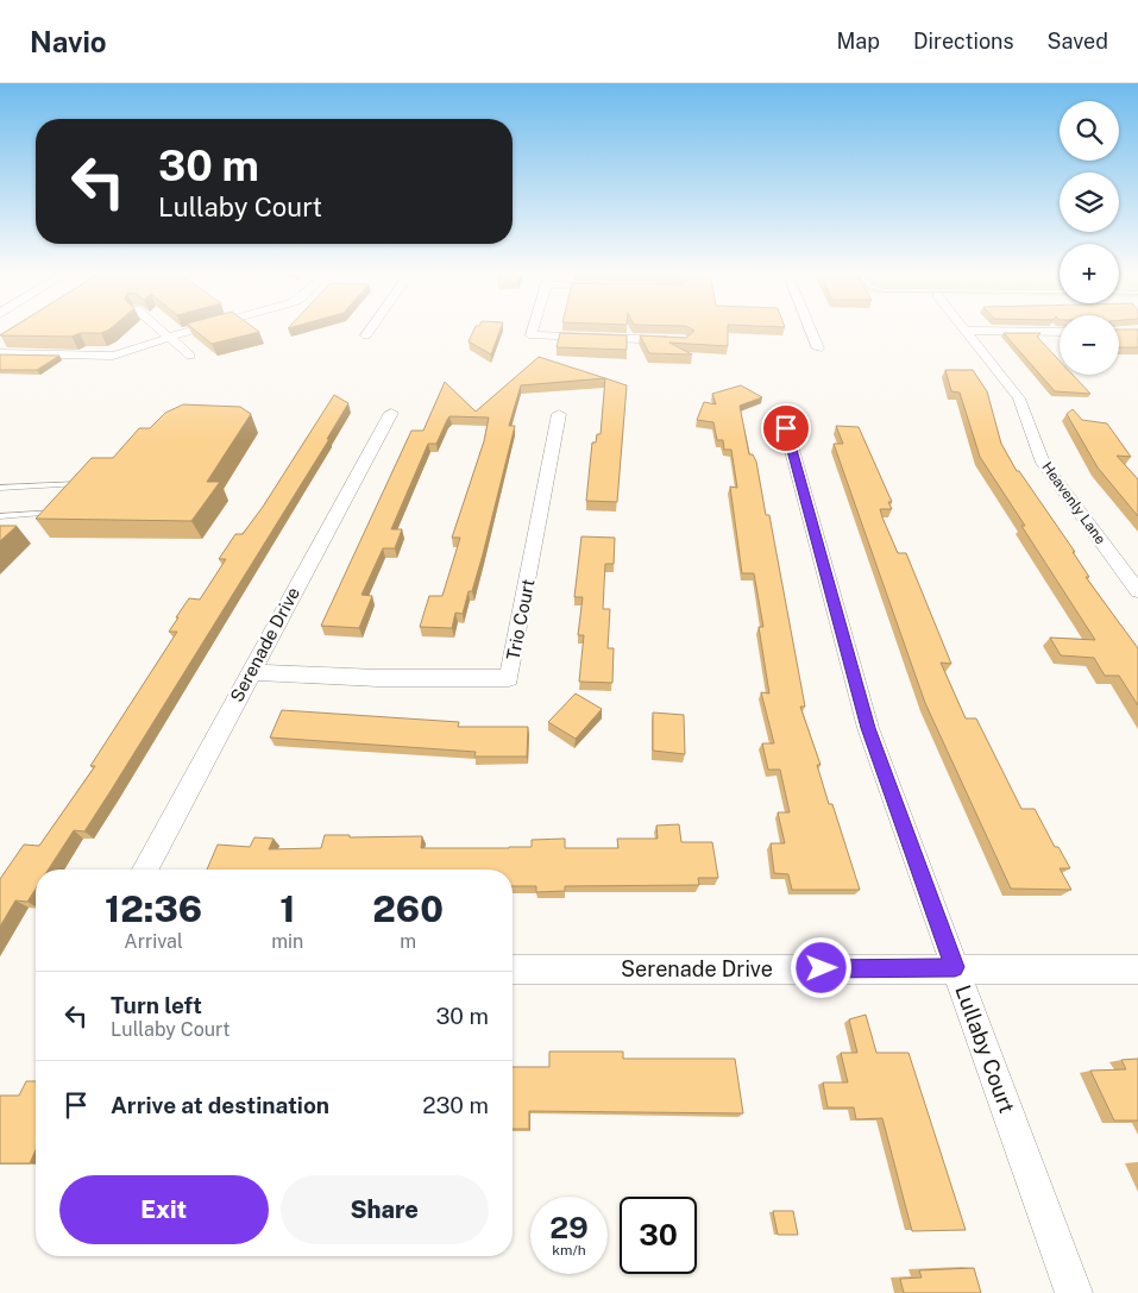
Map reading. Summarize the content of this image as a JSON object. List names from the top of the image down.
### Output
{
  "streets": {
    "street": [
      "Heavenly Lane",
      "Trio Court",
      "Serenade Drive",
      "Lullaby Court"
    ]
  },
  "crossings": [
    ["Trio Court", "Serenade Drive"],
    ["Serenade Drive", "Lullaby Court"]
  ],
  "page": {
    "header": "Navio",
    "nav": ["Map", "Directions", "Saved"],
    "map_buttons": ["+", "−"],
    "turn": ["30 m", "Lullaby Court"],
    "eta": [
      "12:36",
      "Arrival",
      "1",
      "min",
      "260",
      "m"
    ],
    "list": [
      {
        "name": "Turn left",
        "note": "Lullaby Court",
        "value": "30 m"
      },
      {
        "name": "Arrive at destination",
        "value": "230 m"
      }
    ],
    "buttons": ["Exit", "Share"],
    "speed": "29 km/h",
    "limit": "30"
  }
}
